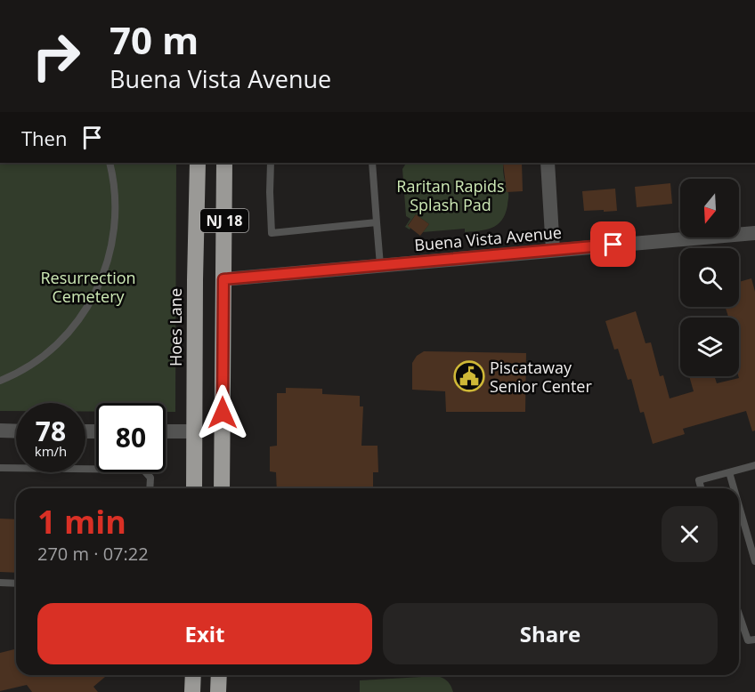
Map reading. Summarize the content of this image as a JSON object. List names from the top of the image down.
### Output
{
  "streets": {
    "highway": ["NJ 18", "Hoes Lane"],
    "street": ["Buena Vista Avenue"]
  },
  "crossings": [
    ["NJ 18", "Buena Vista Avenue"]
  ],
  "parks": ["Raritan Rapids Splash Pad", "Resurrection Cemetery"],
  "places": {
    "public building": ["Piscataway Senior Center"]
  },
  "north": "bottom",
  "page": {
    "turn": ["70 m", "Buena Vista Avenue"],
    "then": "Then",
    "speed": "78 km/h",
    "limit": "80",
    "heading": ["1 min", "270 m · 07:22"],
    "buttons": ["Exit", "Share"]
  }
}
